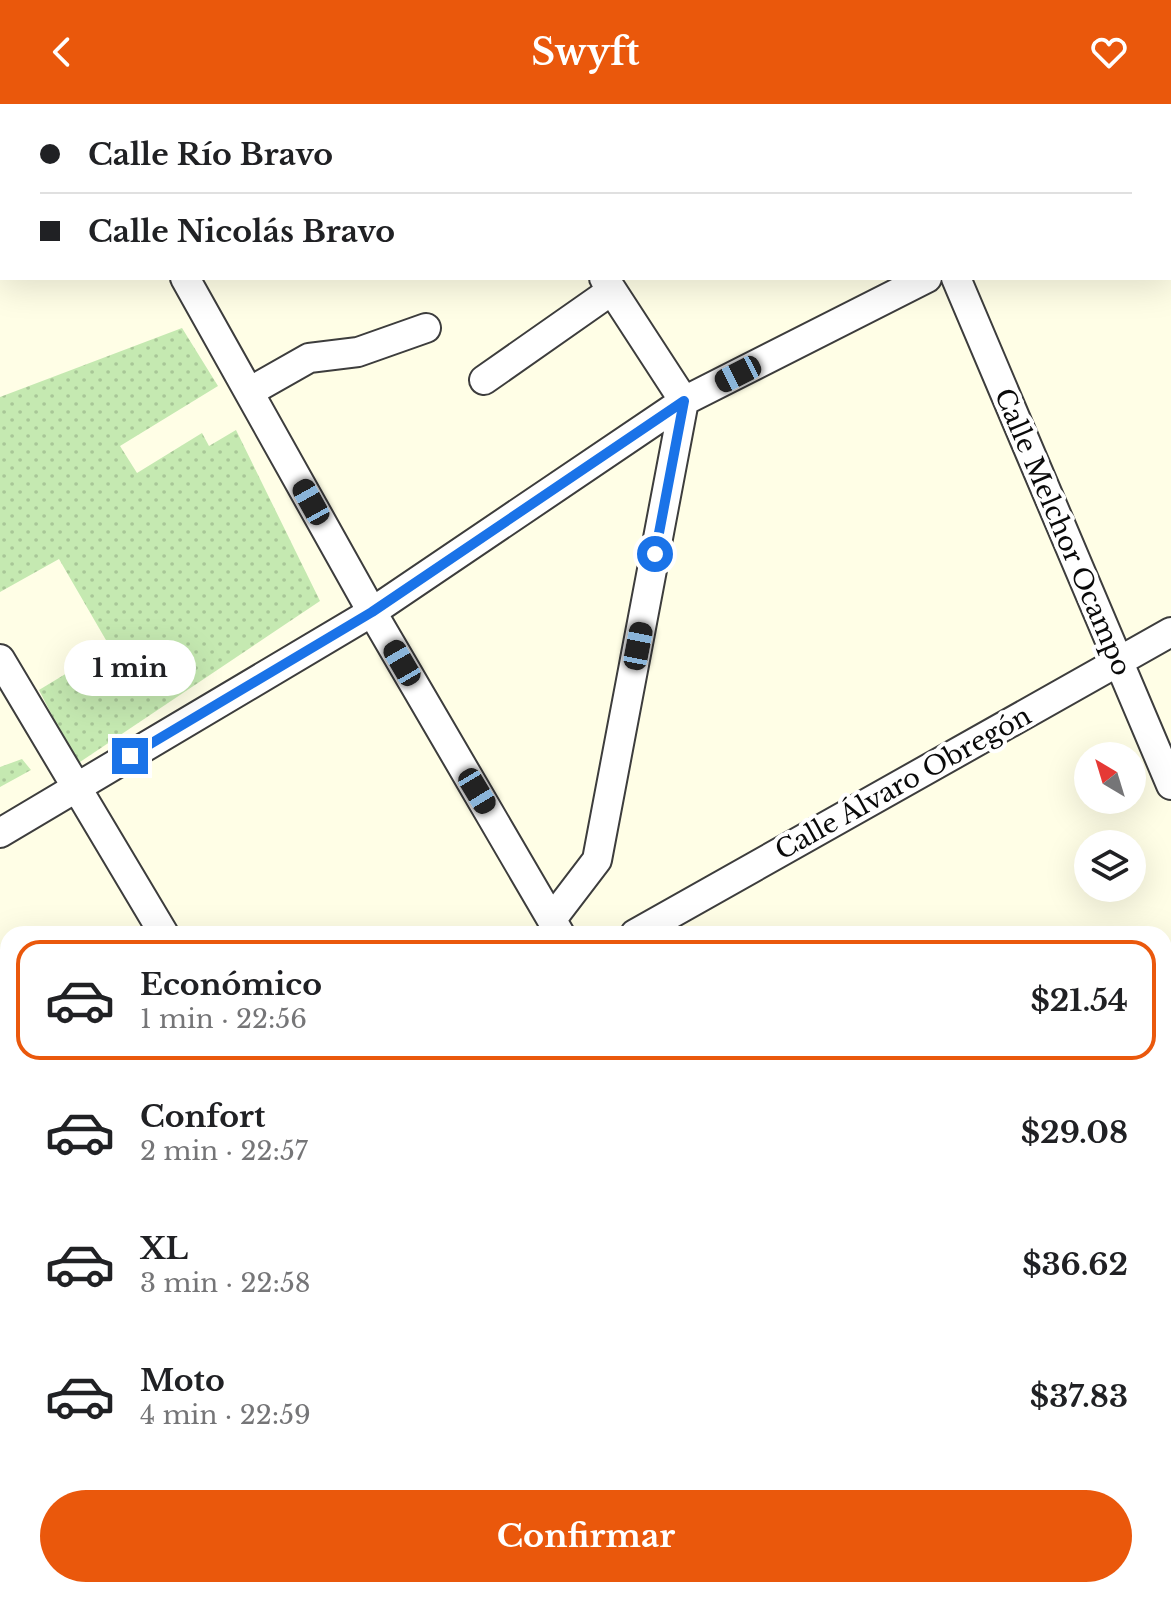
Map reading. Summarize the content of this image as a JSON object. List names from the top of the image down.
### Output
{
  "streets": {
    "street": ["Calle Melchor Ocampo", "Calle Álvaro Obregón"]
  },
  "crossings": [
    ["Calle Melchor Ocampo", "Calle Álvaro Obregón"]
  ],
  "north": "top left",
  "page": {
    "header": "Swyft",
    "banner": ["Calle Río Bravo", "Calle Nicolás Bravo"],
    "bubble": "1 min",
    "list": [
      {
        "name": "Económico",
        "note": "1 min · 22:56",
        "value": "$21.54"
      },
      {
        "name": "Confort",
        "note": "2 min · 22:57",
        "value": "$29.08"
      },
      {
        "name": "XL",
        "note": "3 min · 22:58",
        "value": "$36.62"
      },
      {
        "name": "Moto",
        "note": "4 min · 22:59",
        "value": "$37.83"
      }
    ],
    "buttons": "Confirmar"
  }
}
